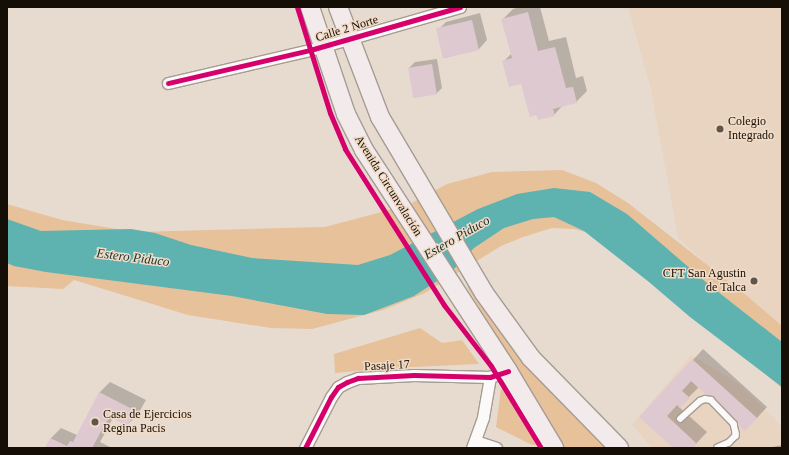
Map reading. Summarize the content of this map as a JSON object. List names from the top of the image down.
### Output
{
  "streets": {
    "main road": ["Avenida Circunvalación"],
    "street": ["Calle 2 Norte", "Pasaje 17"]
  },
  "crossings": [
    ["Calle 2 Norte", "Avenida Circunvalación"],
    ["Avenida Circunvalación", "Pasaje 17"]
  ],
  "water": ["Estero Piduco"],
  "places": ["Colegio Integrado", "CFT San Agustin de Talca", "Casa de Ejercicios Regina Pacis"]
}
